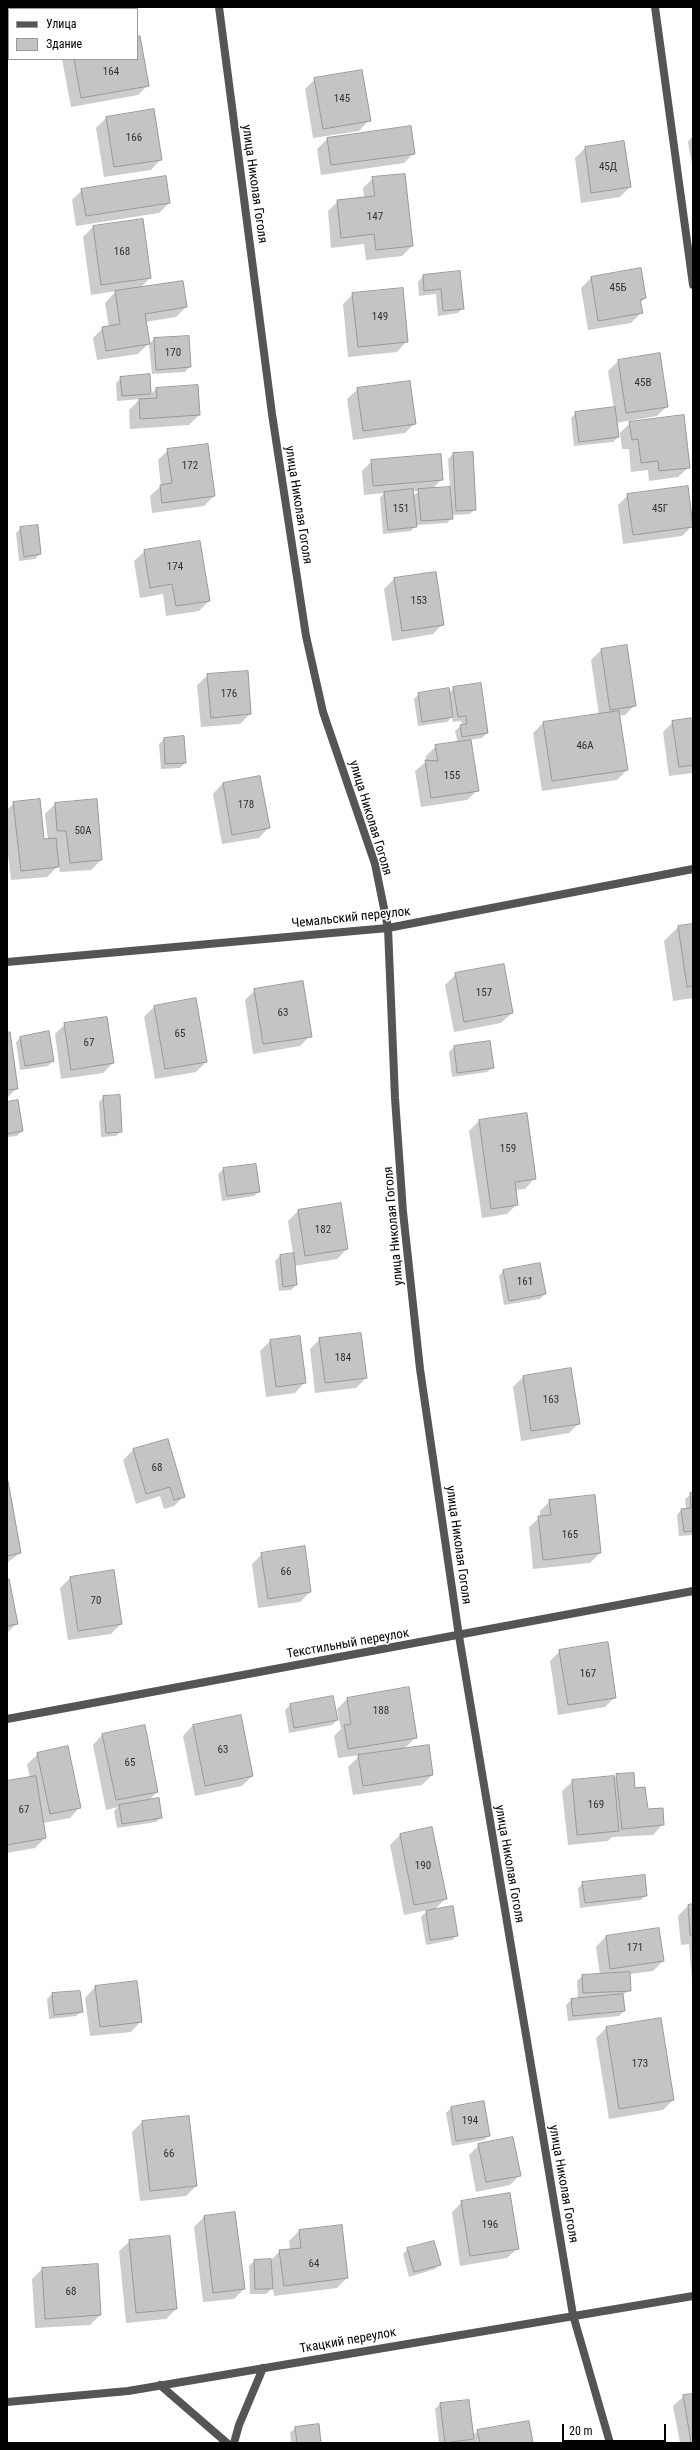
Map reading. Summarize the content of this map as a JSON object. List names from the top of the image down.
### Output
{
  "streets": {
    "street": [
      "улица Николая Гоголя",
      "Чемальский переулок",
      "Текстильный переулок",
      "Ткацкий переулок"
    ]
  },
  "crossings": [
    ["улица Николая Гоголя", "Чемальский переулок"],
    ["улица Николая Гоголя", "Текстильный переулок"],
    ["улица Николая Гоголя", "Ткацкий переулок"]
  ],
  "house_numbers": [
    "164",
    "145",
    "166",
    "45Д",
    "147",
    "168",
    "45Б",
    "149",
    "170",
    "45В",
    "172",
    "151",
    "45Г",
    "174",
    "153",
    "176",
    "46А",
    "155",
    "178",
    "50А",
    "157",
    "63",
    "65",
    "67",
    "159",
    "182",
    "161",
    "184",
    "163",
    "68",
    "165",
    "66",
    "70",
    "167",
    "188",
    "63",
    "65",
    "169",
    "67",
    "190",
    "171",
    "173",
    "194",
    "66",
    "196",
    "64",
    "68"
  ],
  "legend": ["Улица", "Здание"],
  "scale_bar": "20 m"
}
